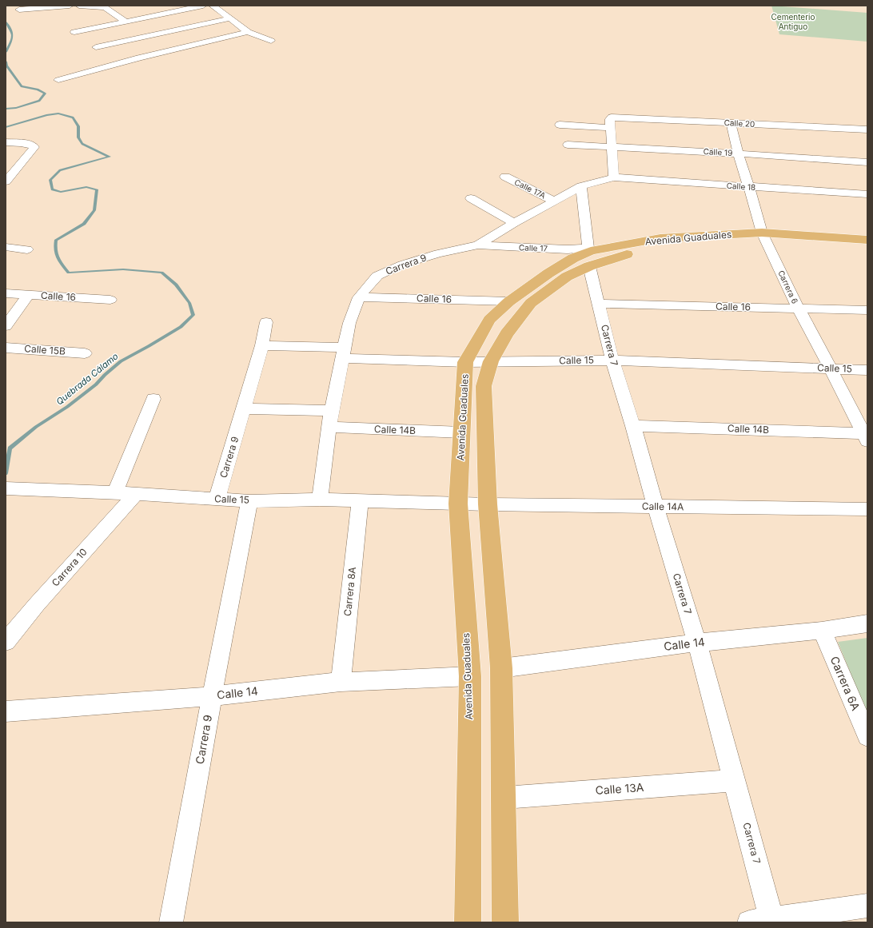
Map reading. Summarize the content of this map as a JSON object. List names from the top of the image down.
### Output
{
  "streets": {
    "main road": ["Avenida Guaduales"],
    "street": [
      "Calle 20",
      "Calle 19",
      "Calle 18",
      "Calle 17A",
      "Calle 17",
      "Carrera 9",
      "Carrera 6",
      "Calle 16",
      "Carrera 7",
      "Calle 15B",
      "Calle 15",
      "Calle 14B",
      "Calle 14A",
      "Carrera 10",
      "Carrera 8A",
      "Calle 14",
      "Carrera 6A",
      "Calle 13A"
    ]
  },
  "crossings": [
    ["Calle 20", "Carrera 6"],
    ["Calle 19", "Carrera 6"],
    ["Calle 18", "Carrera 9"],
    ["Calle 18", "Carrera 6"],
    ["Calle 17A", "Carrera 9"],
    ["Avenida Guaduales", "Calle 17"],
    ["Avenida Guaduales", "Carrera 6"],
    ["Avenida Guaduales", "Calle 16"],
    ["Avenida Guaduales", "Carrera 7"],
    ["Avenida Guaduales", "Calle 15"],
    ["Avenida Guaduales", "Calle 14B"],
    ["Avenida Guaduales", "Calle 14A"],
    ["Avenida Guaduales", "Calle 14"],
    ["Avenida Guaduales", "Calle 13A"],
    ["Calle 17", "Carrera 9"],
    ["Calle 17", "Carrera 7"],
    ["Carrera 9", "Calle 16"],
    ["Carrera 9", "Carrera 7"],
    ["Carrera 9", "Calle 15"],
    ["Carrera 9", "Calle 14B"],
    ["Carrera 9", "Calle 14"],
    ["Carrera 6", "Calle 16"],
    ["Carrera 6", "Calle 15"],
    ["Carrera 6", "Calle 14B"],
    ["Calle 16", "Carrera 7"],
    ["Carrera 7", "Calle 15"],
    ["Carrera 7", "Calle 14B"],
    ["Carrera 7", "Calle 14A"],
    ["Carrera 7", "Calle 14"],
    ["Carrera 7", "Calle 13A"],
    ["Calle 15", "Calle 14A"],
    ["Calle 15", "Carrera 10"],
    ["Calle 15", "Carrera 8A"],
    ["Carrera 8A", "Calle 14"],
    ["Calle 14", "Carrera 6A"]
  ],
  "water": ["Quebrada Cálamo"],
  "parks": ["Cementerio Antiguo"]
}
